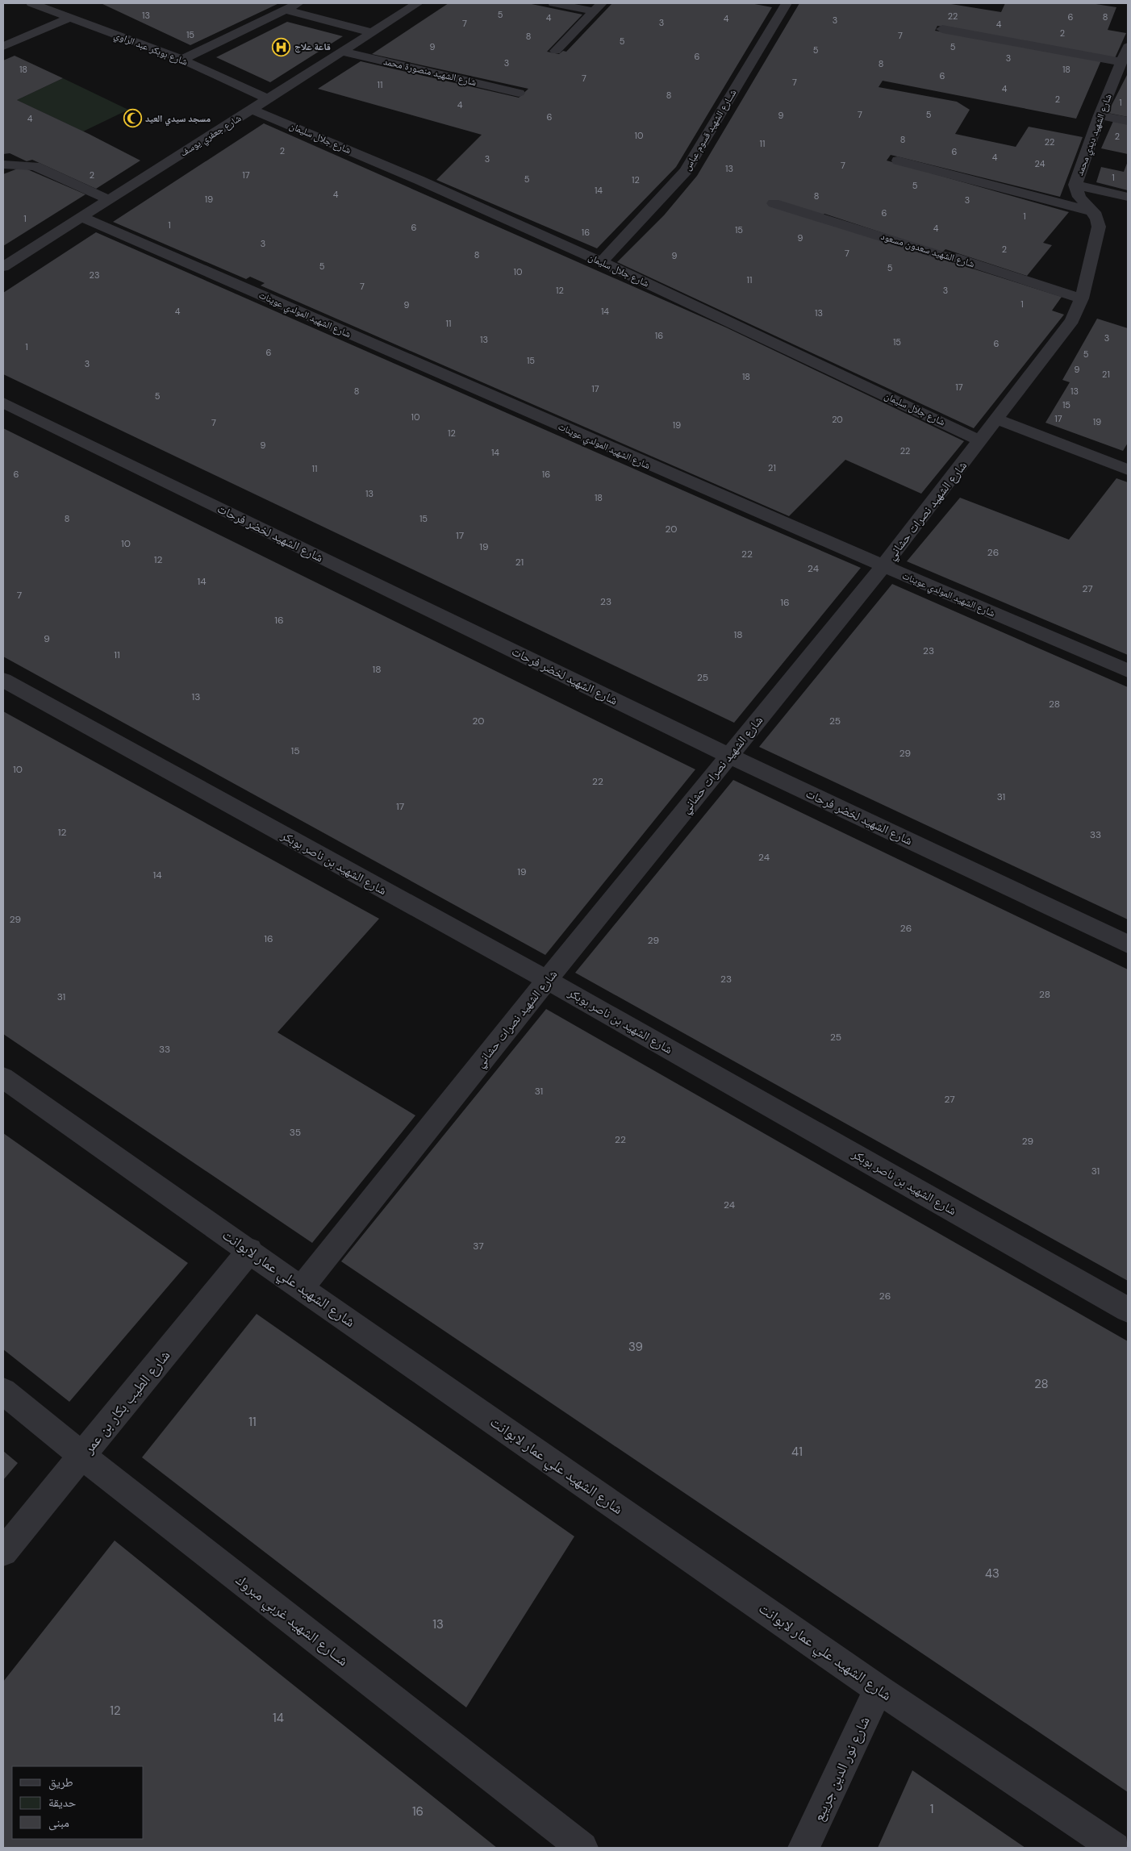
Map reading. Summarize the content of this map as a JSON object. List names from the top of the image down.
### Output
{
  "streets": {
    "street": [
      "شارع بوبكر عبد الراوي",
      "شارع الشهيد منصورة محمد",
      "شــارع الشهيد قسوم عباس",
      "شارع الشهيد ديدي محمد",
      "شارع جعفري يوسف",
      "شارع جلال سليمان",
      "شارع الشهيد سعدون مسعود",
      "شارع الشهيد المولدي عوينات",
      "شارع الشهيد نصرات حشاني",
      "شارع الشهيد لخضر فرحات",
      "شارع الشهيد بن ناصر بوبكر",
      "شارع الشهيد علي عمار لابوانت",
      "شارع الطيب بكار بن عمر",
      "شــارع الشهيد غربي مبروك",
      "شارع نور الدين جريبع"
    ]
  },
  "crossings": [
    ["شارع بوبكر عبد الراوي", "شارع جعفري يوسف"],
    ["شارع الشهيد منصورة محمد", "شارع جعفري يوسف"],
    ["شــارع الشهيد قسوم عباس", "شارع جلال سليمان"],
    ["شارع الشهيد ديدي محمد", "شارع الشهيد نصرات حشاني"],
    ["شارع جعفري يوسف", "شارع جلال سليمان"],
    ["شارع جعفري يوسف", "شارع الشهيد المولدي عوينات"],
    ["شارع جلال سليمان", "شارع الشهيد نصرات حشاني"],
    ["شارع الشهيد سعدون مسعود", "شارع الشهيد نصرات حشاني"],
    ["شارع الشهيد المولدي عوينات", "شارع الشهيد نصرات حشاني"],
    ["شارع الشهيد نصرات حشاني", "شارع الشهيد لخضر فرحات"],
    ["شارع الشهيد نصرات حشاني", "شارع الشهيد بن ناصر بوبكر"],
    ["شارع الشهيد نصرات حشاني", "شارع الشهيد علي عمار لابوانت"],
    ["شارع الشهيد علي عمار لابوانت", "شارع الطيب بكار بن عمر"],
    ["شارع الشهيد علي عمار لابوانت", "شارع نور الدين جريبع"],
    ["شارع الطيب بكار بن عمر", "شــارع الشهيد غربي مبروك"]
  ],
  "places": {
    "hospital": ["قاعة علاج"],
    "mosque": ["مسجد سيدي العيد"]
  },
  "house_numbers": [
    "5",
    "13",
    "22",
    "6",
    "8",
    "4",
    "4",
    "3",
    "3",
    "7",
    "4",
    "2",
    "15",
    "7",
    "8",
    "5",
    "9",
    "5",
    "5",
    "6",
    "3",
    "3",
    "8",
    "18",
    "18",
    "6",
    "7",
    "7",
    "11",
    "4",
    "8",
    "2",
    "1",
    "4",
    "7",
    "5",
    "9",
    "6",
    "4",
    "10",
    "2",
    "8",
    "22",
    "11",
    "2",
    "6",
    "4",
    "3",
    "24",
    "7",
    "13",
    "2",
    "17",
    "1",
    "5",
    "12",
    "5",
    "14",
    "4",
    "8",
    "19",
    "3",
    "6",
    "1",
    "1",
    "1",
    "6",
    "4",
    "15",
    "16",
    "9",
    "3",
    "2",
    "7",
    "8",
    "9",
    "5",
    "5",
    "10",
    "23",
    "11",
    "7",
    "12",
    "3",
    "1",
    "9",
    "4",
    "14",
    "13",
    "11",
    "16",
    "3",
    "13",
    "15",
    "6",
    "1",
    "6",
    "5",
    "15",
    "3",
    "9",
    "21",
    "18",
    "17",
    "17",
    "8",
    "13",
    "5",
    "15",
    "10",
    "17",
    "20",
    "19",
    "7",
    "19",
    "12",
    "9",
    "22",
    "14",
    "21",
    "11",
    "6",
    "16",
    "13",
    "18",
    "8",
    "15",
    "20",
    "17",
    "10",
    "19",
    "26",
    "22",
    "12",
    "21",
    "24",
    "14",
    "27",
    "7",
    "23",
    "16",
    "16",
    "18",
    "9",
    "23",
    "11",
    "18",
    "25",
    "13",
    "28",
    "20",
    "25",
    "15",
    "29",
    "10",
    "22",
    "31",
    "17",
    "12",
    "33",
    "24",
    "19",
    "14",
    "29",
    "26",
    "16",
    "29",
    "23",
    "28",
    "31",
    "25",
    "33",
    "31",
    "27",
    "35",
    "22",
    "29",
    "31",
    "24",
    "37",
    "26",
    "39",
    "28",
    "11",
    "41",
    "43",
    "13",
    "12",
    "14",
    "1",
    "16"
  ],
  "legend": ["طريق", "حديقة", "مبنى"]
}
